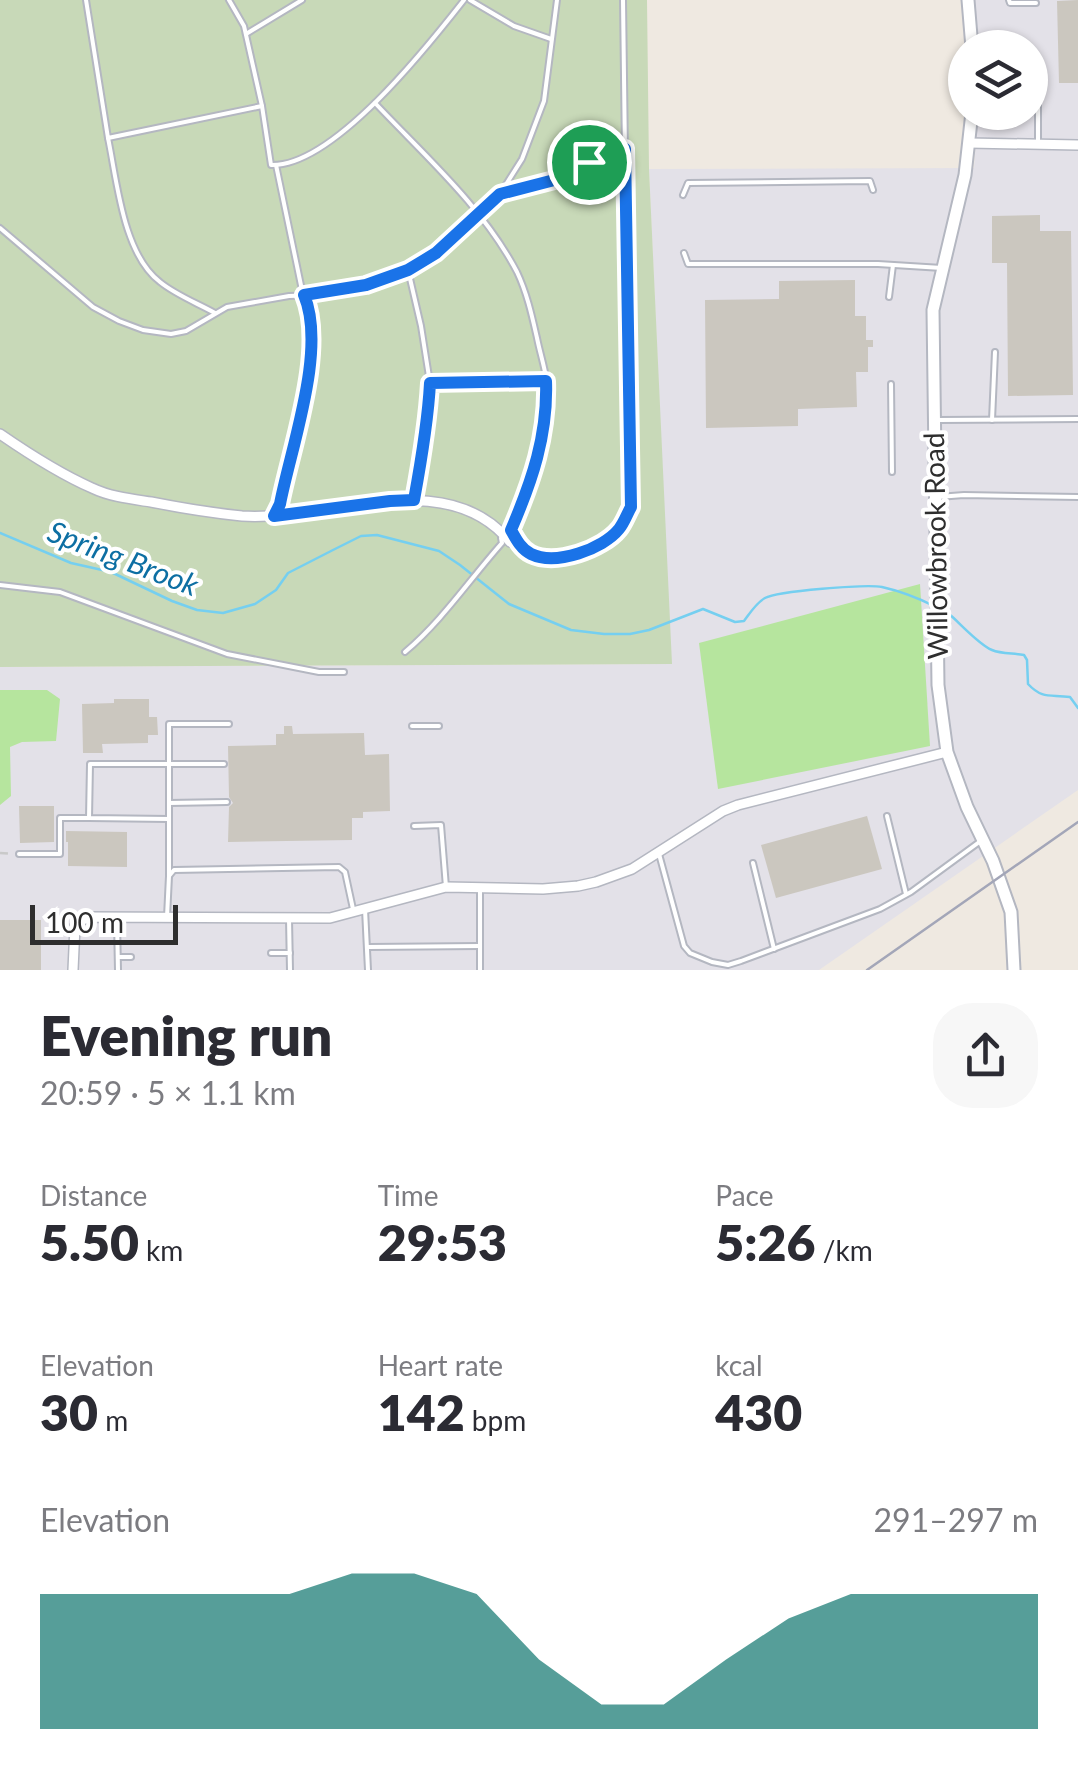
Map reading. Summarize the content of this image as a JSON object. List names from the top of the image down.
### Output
{
  "streets": {
    "street": ["Willowbrook Road"]
  },
  "water": ["Spring Brook"],
  "scale_bar": "100 m",
  "page": {
    "scale": "100 m",
    "heading": ["Evening run", "20:59 · 5 × 1.1 km"],
    "stats": [
      ["Distance", "5.50 km"],
      ["Time", "29:53"],
      ["Pace", "5:26 /km"],
      ["Elevation", "30 m"],
      ["Heart rate", "142 bpm"],
      ["kcal", "430"]
    ],
    "chart": ["Elevation", "291–297 m"]
  }
}
